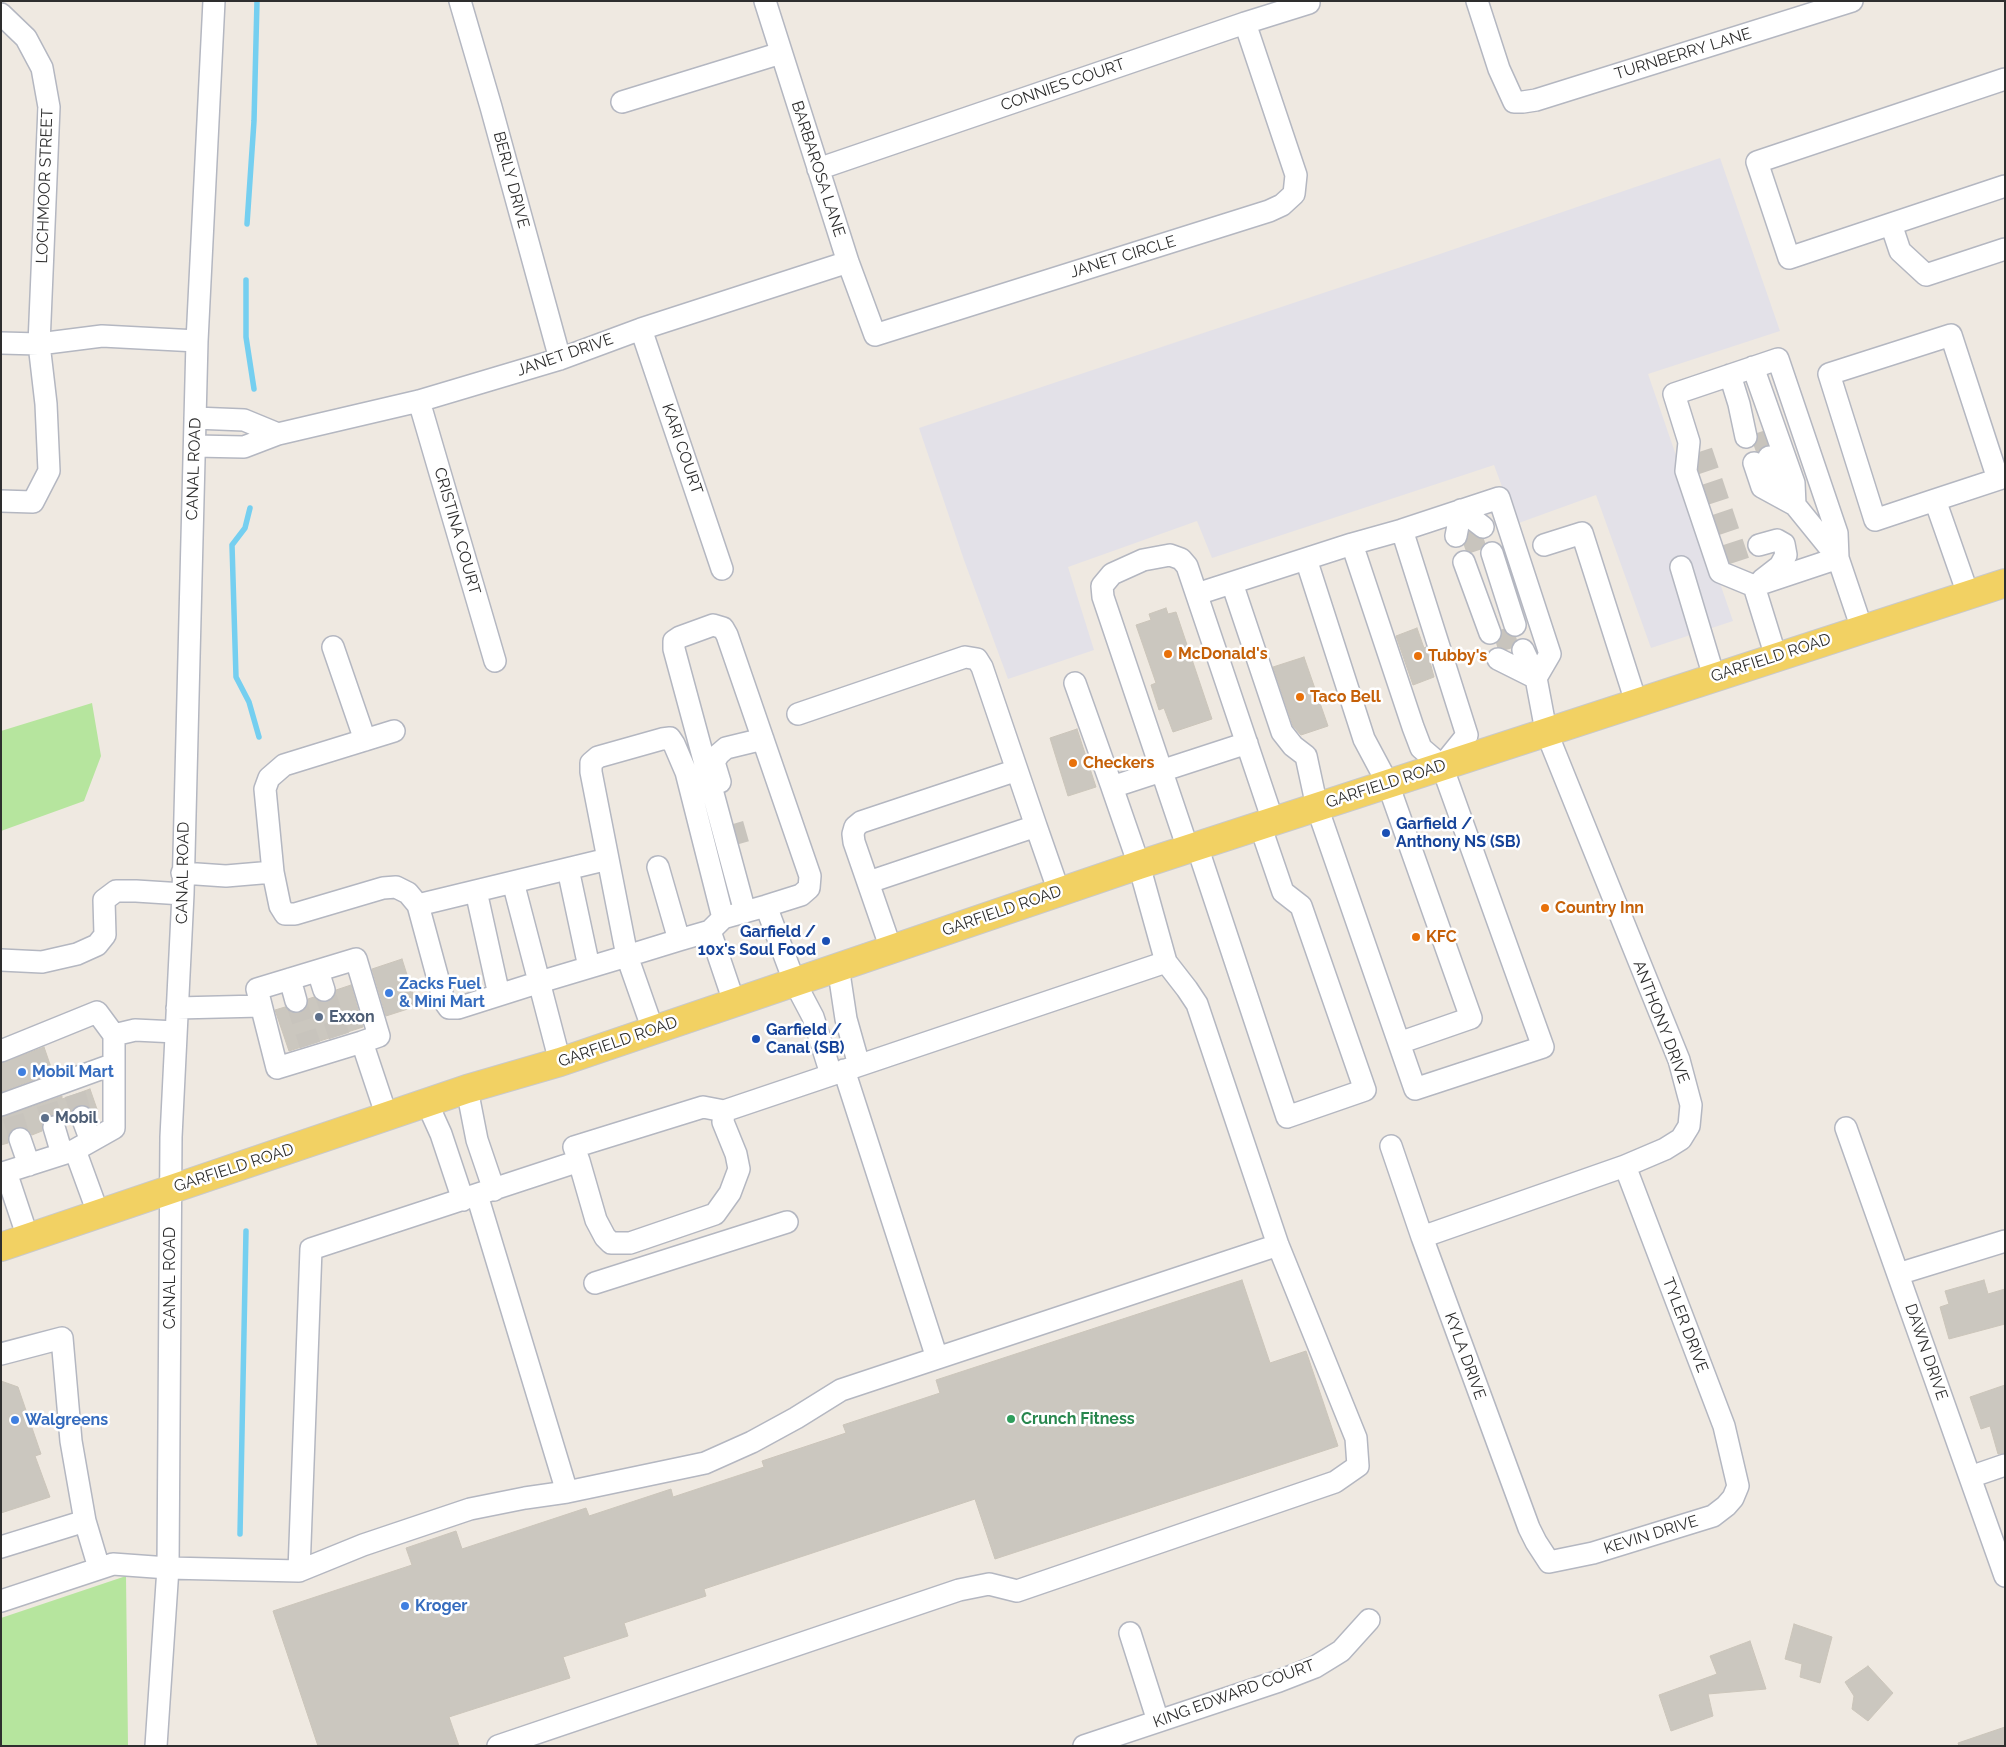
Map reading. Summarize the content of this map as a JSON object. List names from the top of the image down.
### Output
{
  "streets": {
    "main road": ["GARFIELD ROAD"],
    "street": [
      "TURNBERRY LANE",
      "CONNIES COURT",
      "BARBAROSA LANE",
      "BERLY DRIVE",
      "LOCHMOOR STREET",
      "JANET CIRCLE",
      "JANET DRIVE",
      "KARI COURT",
      "CANAL ROAD",
      "CRISTINA COURT",
      "ANTHONY DRIVE",
      "TYLER DRIVE",
      "DAWN DRIVE",
      "KYLA DRIVE",
      "KEVIN DRIVE",
      "KING EDWARD COURT"
    ]
  },
  "crossings": [
    ["CONNIES COURT", "BARBAROSA LANE"],
    ["CONNIES COURT", "JANET CIRCLE"],
    ["BARBAROSA LANE", "JANET CIRCLE"],
    ["BARBAROSA LANE", "JANET DRIVE"],
    ["BERLY DRIVE", "JANET DRIVE"],
    ["JANET DRIVE", "KARI COURT"],
    ["JANET DRIVE", "CANAL ROAD"],
    ["JANET DRIVE", "CRISTINA COURT"],
    ["CANAL ROAD", "GARFIELD ROAD"],
    ["GARFIELD ROAD", "ANTHONY DRIVE"],
    ["ANTHONY DRIVE", "TYLER DRIVE"],
    ["ANTHONY DRIVE", "KYLA DRIVE"],
    ["TYLER DRIVE", "KEVIN DRIVE"],
    ["KYLA DRIVE", "KEVIN DRIVE"]
  ],
  "places": [
    "McDonald's",
    "Tubby's",
    "Taco Bell",
    "Checkers",
    "Garfield / Anthony NS (SB)",
    "Country Inn",
    "KFC",
    "Garfield / 10x's Soul Food",
    "Zacks Fuel & Mini Mart",
    "Exxon",
    "Garfield / Canal (SB)",
    "Mobil Mart",
    "Mobil",
    "Crunch Fitness",
    "Walgreens",
    "Kroger"
  ]
}
